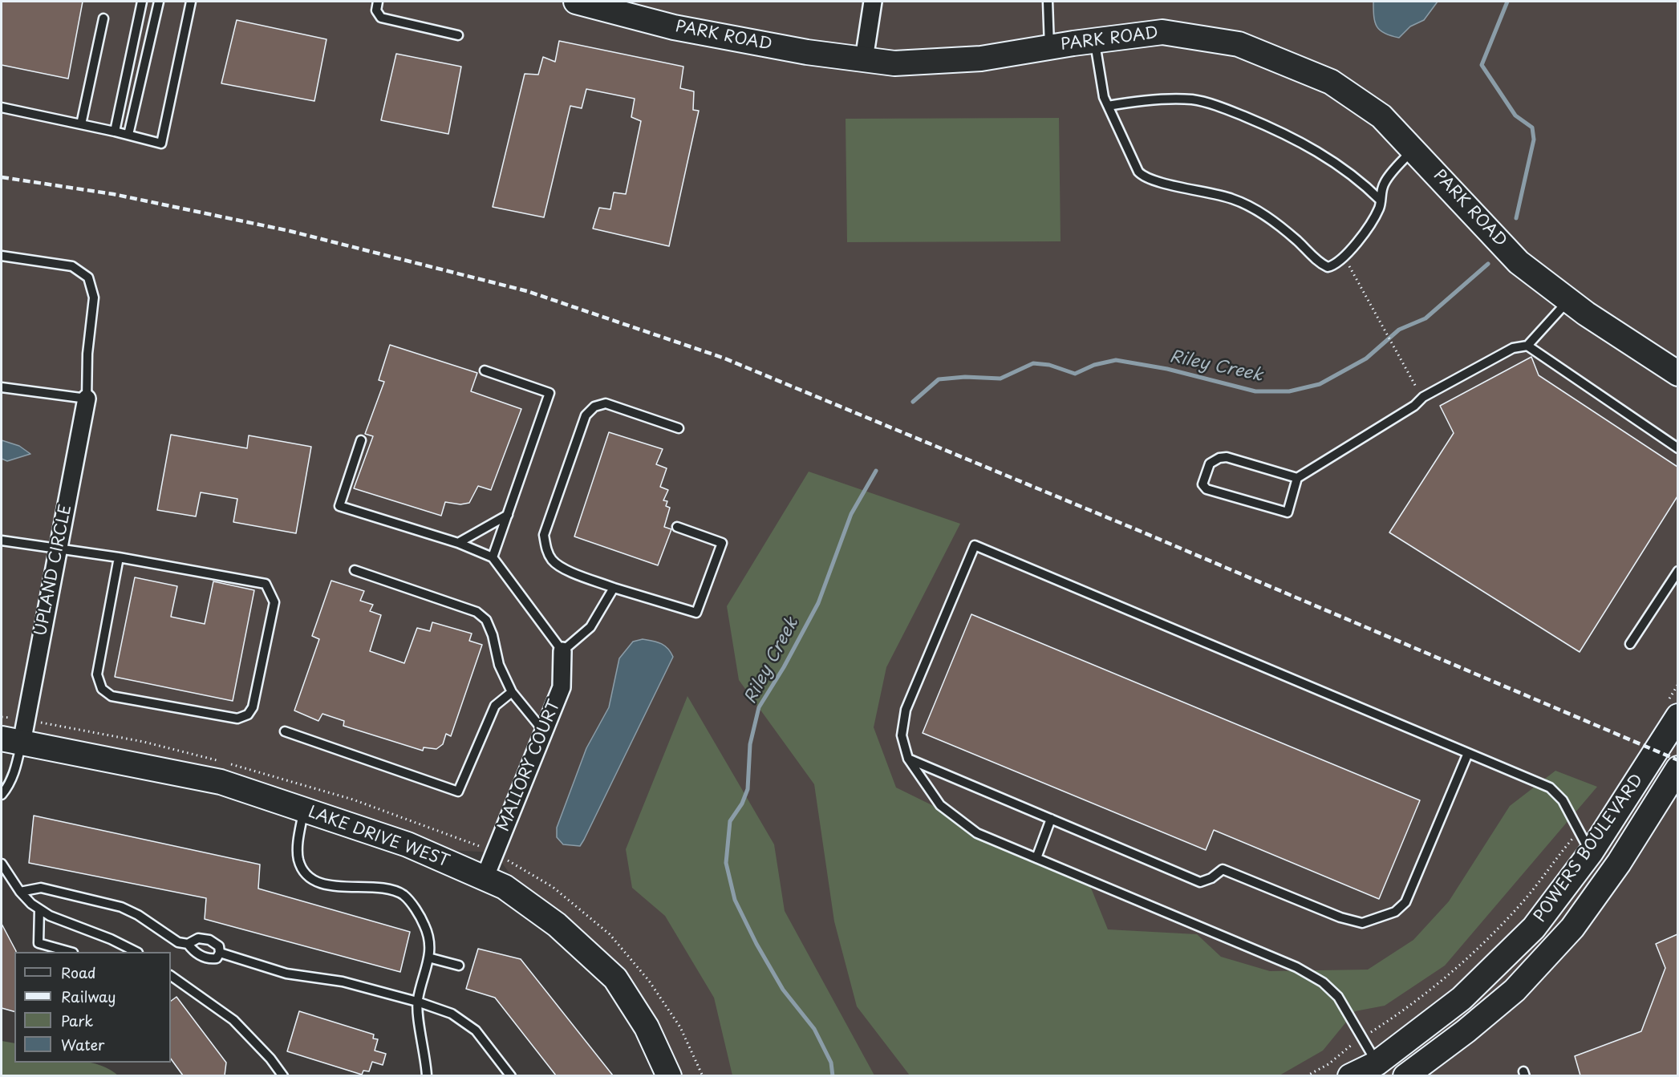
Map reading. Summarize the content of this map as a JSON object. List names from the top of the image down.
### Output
{
  "streets": {
    "street": [
      "PARK ROAD",
      "UPLAND CIRCLE",
      "MALLORY COURT",
      "LAKE DRIVE WEST",
      "POWERS BOULEVARD"
    ]
  },
  "crossings": [
    ["UPLAND CIRCLE", "LAKE DRIVE WEST"],
    ["MALLORY COURT", "LAKE DRIVE WEST"]
  ],
  "water": ["Riley Creek"],
  "legend": [
    "Road",
    "Railway",
    "Park",
    "Water"
  ]
}
